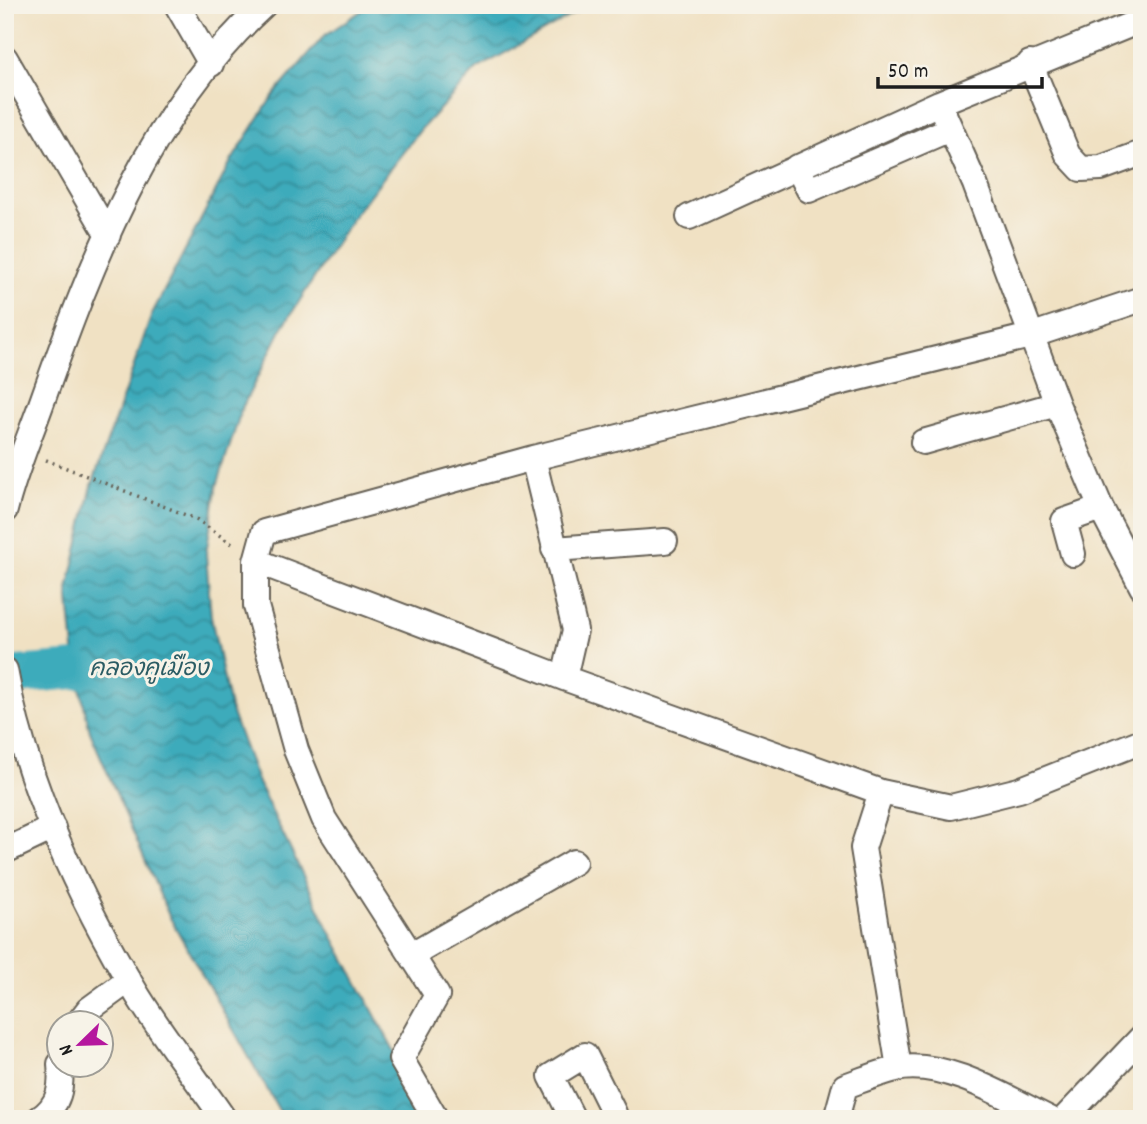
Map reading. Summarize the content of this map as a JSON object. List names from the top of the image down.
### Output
{
  "water": ["คลองคูเมือง"],
  "scale_bar": "50 m",
  "north": "bottom left"
}
